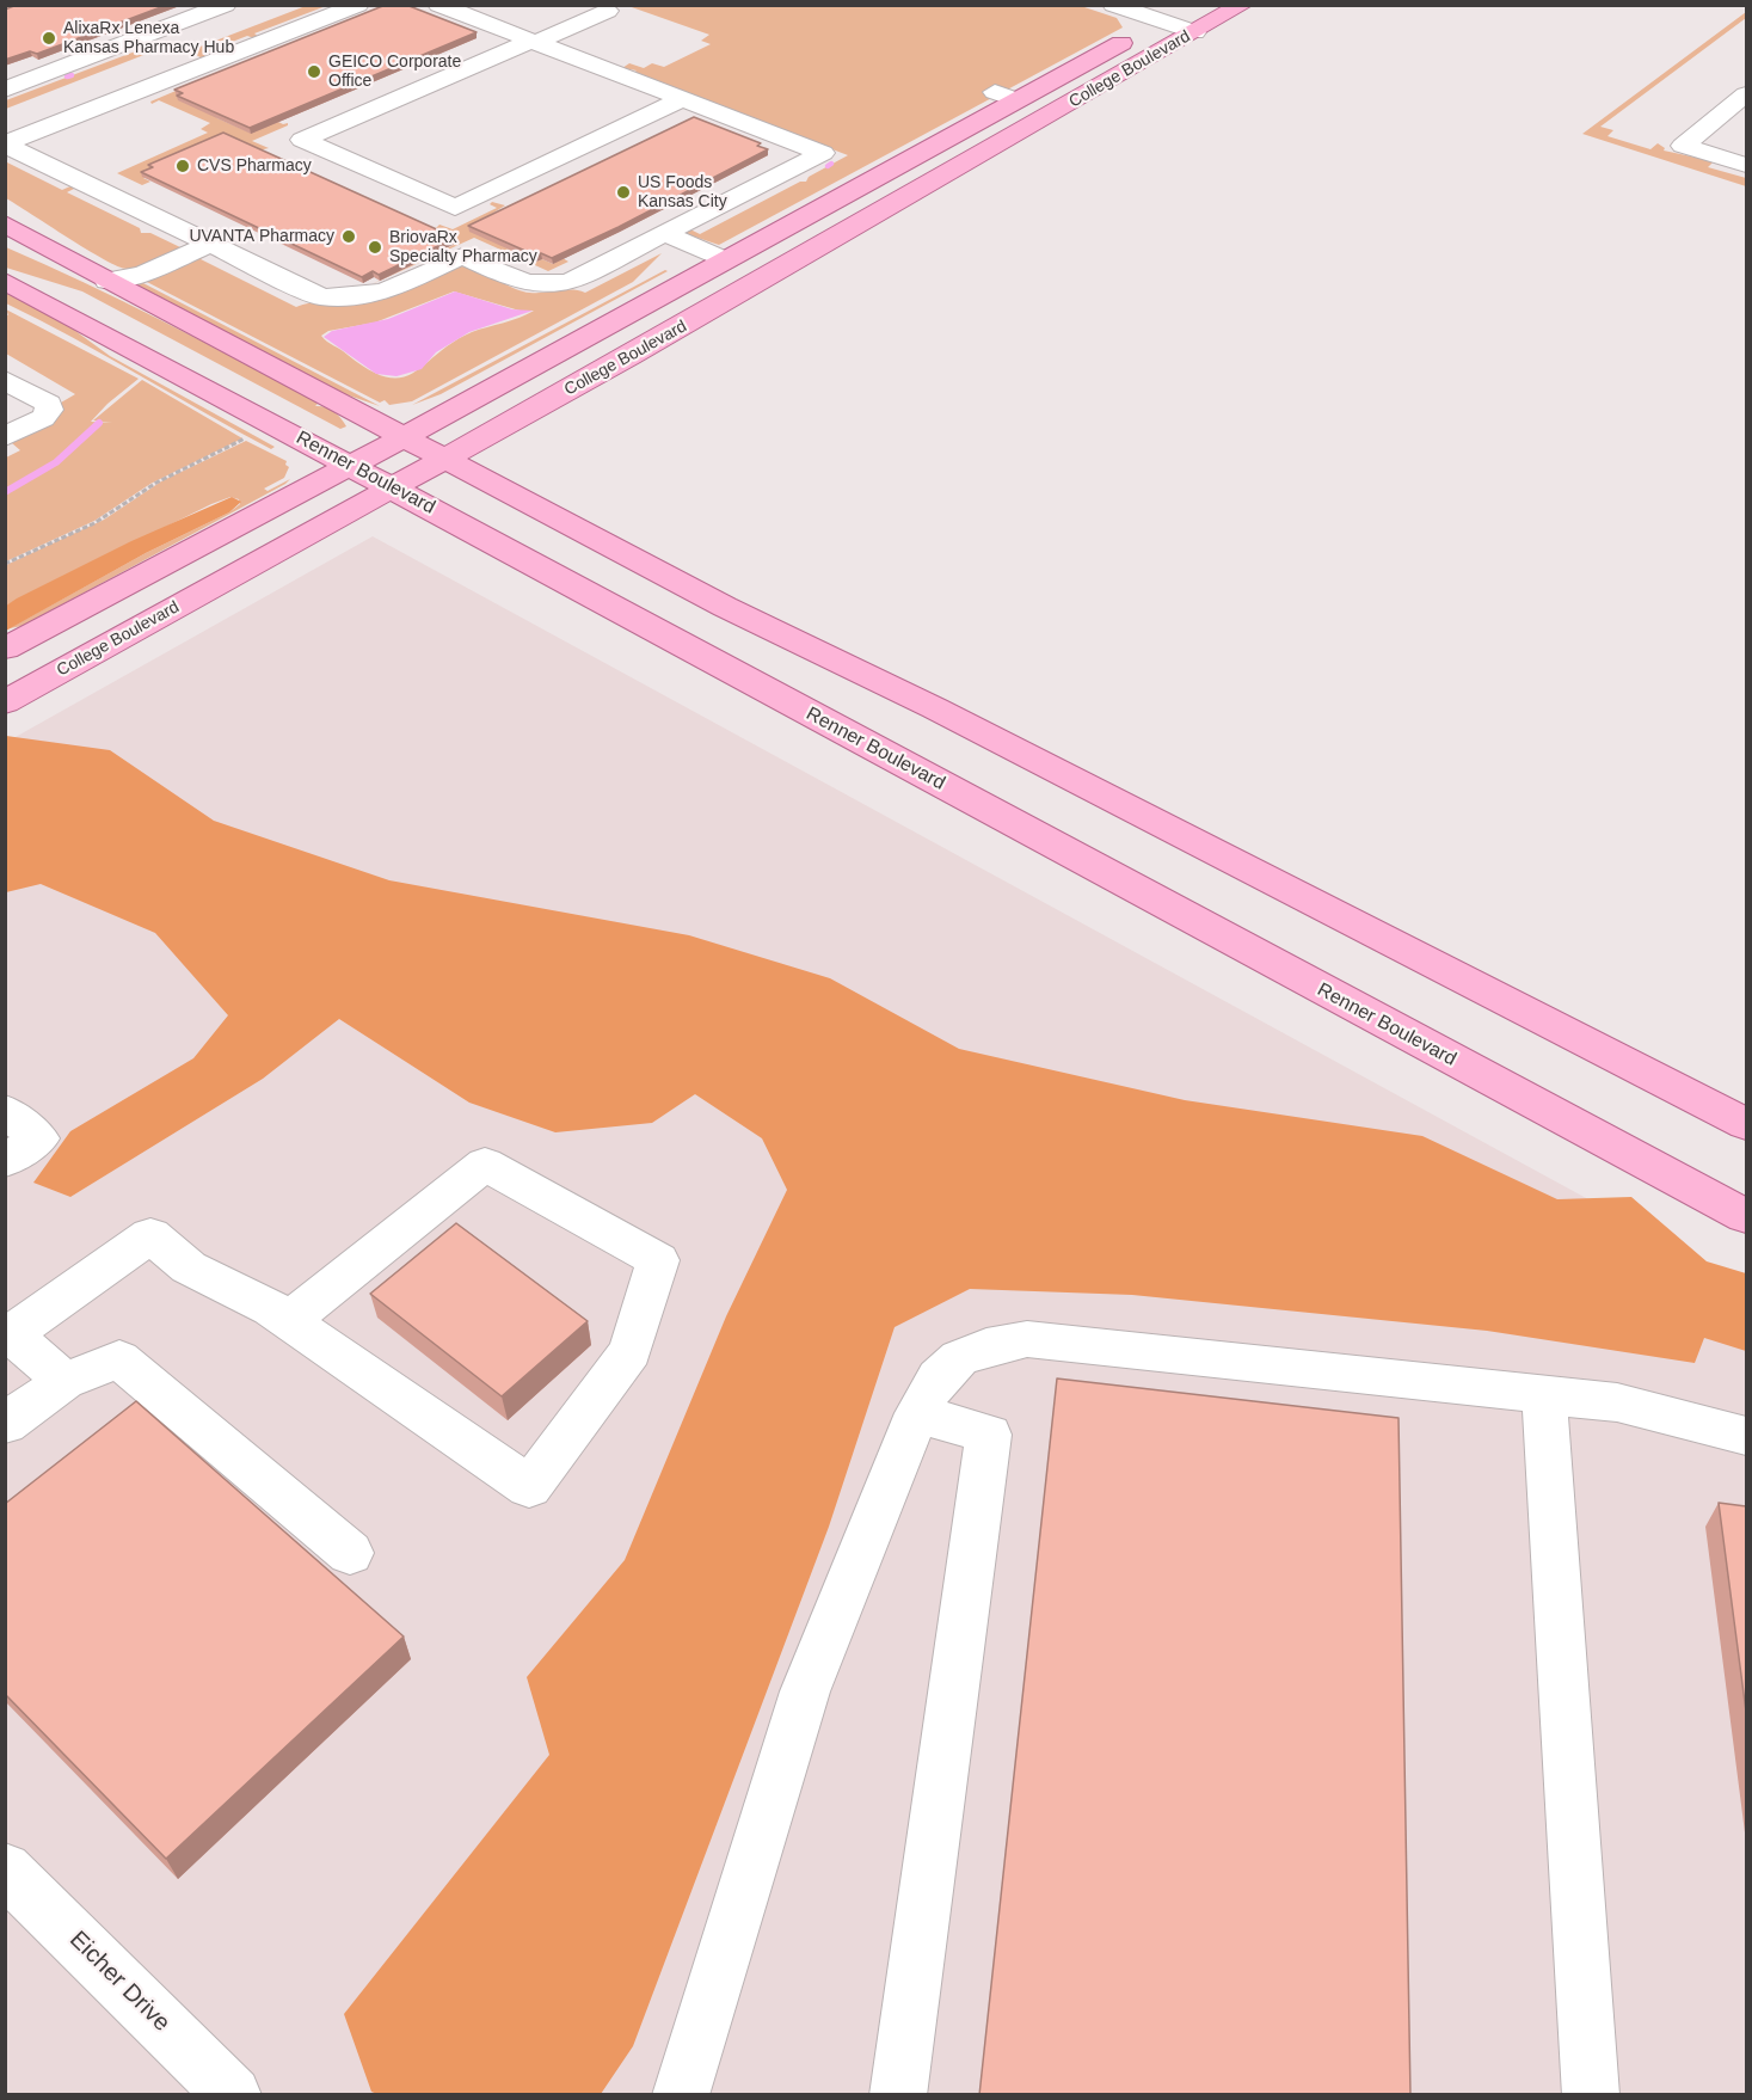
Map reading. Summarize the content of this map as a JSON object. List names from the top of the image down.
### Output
{
  "streets": {
    "main road": ["College Boulevard", "Renner Boulevard"],
    "street": ["Eicher Drive"]
  },
  "crossings": [
    ["College Boulevard", "Renner Boulevard"]
  ],
  "places": [
    "AlixaRx Lenexa Kansas Pharmacy Hub",
    "GEICO Corporate Office",
    "CVS Pharmacy",
    "US Foods Kansas City",
    "UVANTA Pharmacy",
    "BriovaRx Specialty Pharmacy"
  ]
}
